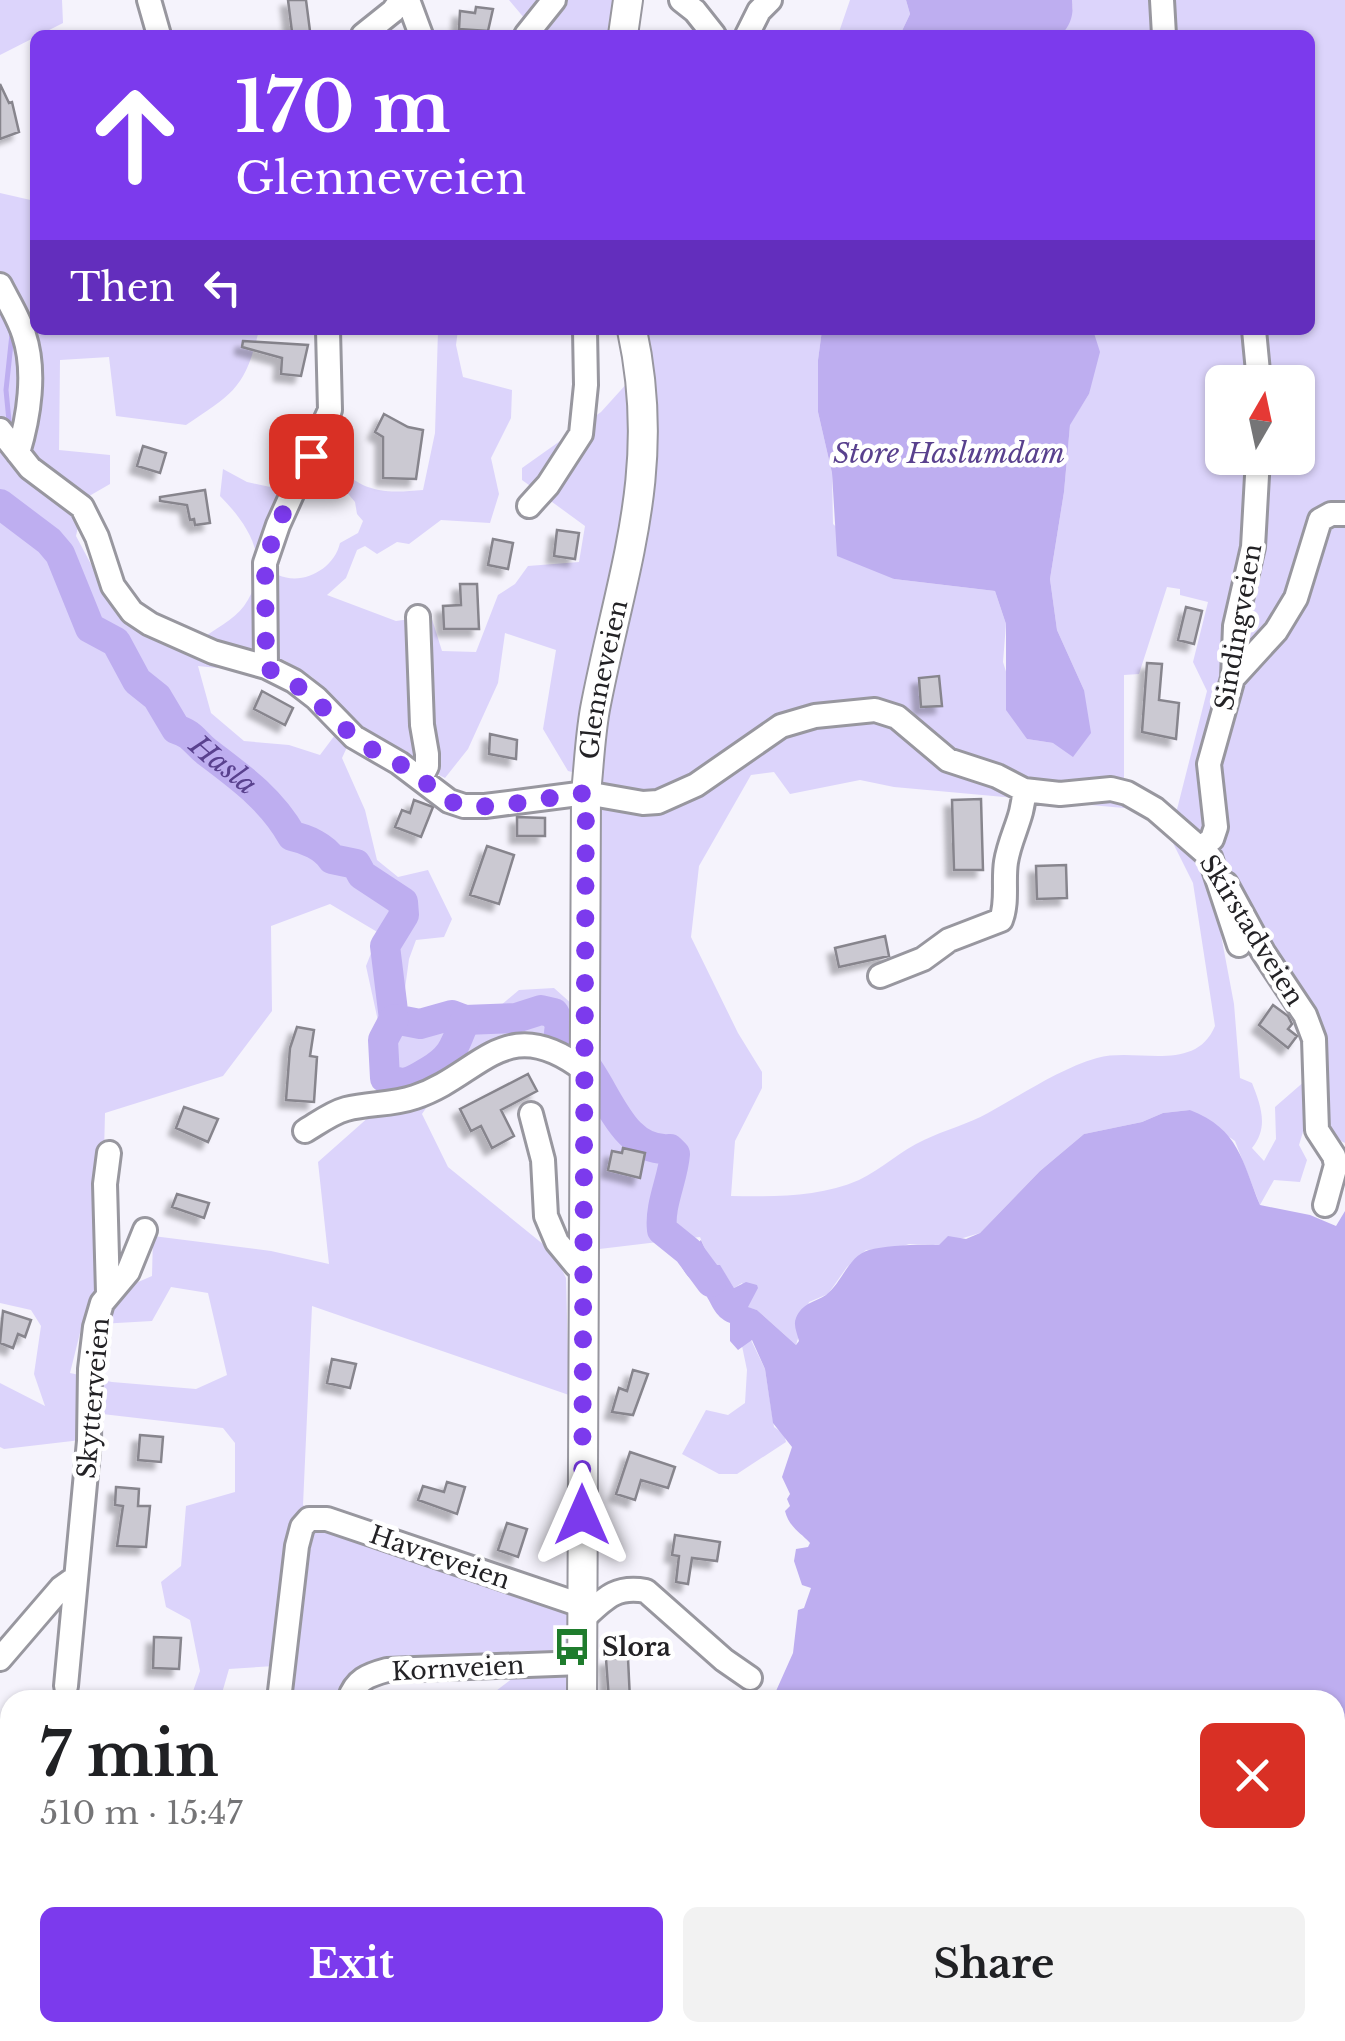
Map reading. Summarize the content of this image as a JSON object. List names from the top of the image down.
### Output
{
  "streets": {
    "main road": ["Glenneveien"],
    "street": [
      "Sindingveien",
      "Skirstadveien",
      "Skytterveien",
      "Havreveien",
      "Kornveien"
    ]
  },
  "crossings": [
    ["Sindingveien", "Skirstadveien"],
    ["Glenneveien", "Skirstadveien"]
  ],
  "water": ["Store Haslumdam", "Hasla"],
  "places": {
    "bus stop": ["Slora"]
  },
  "north": "top",
  "page": {
    "turn": ["170 m", "Glenneveien"],
    "then": "Then",
    "heading": ["7 min", "510 m · 15:47"],
    "buttons": ["Exit", "Share"]
  }
}
